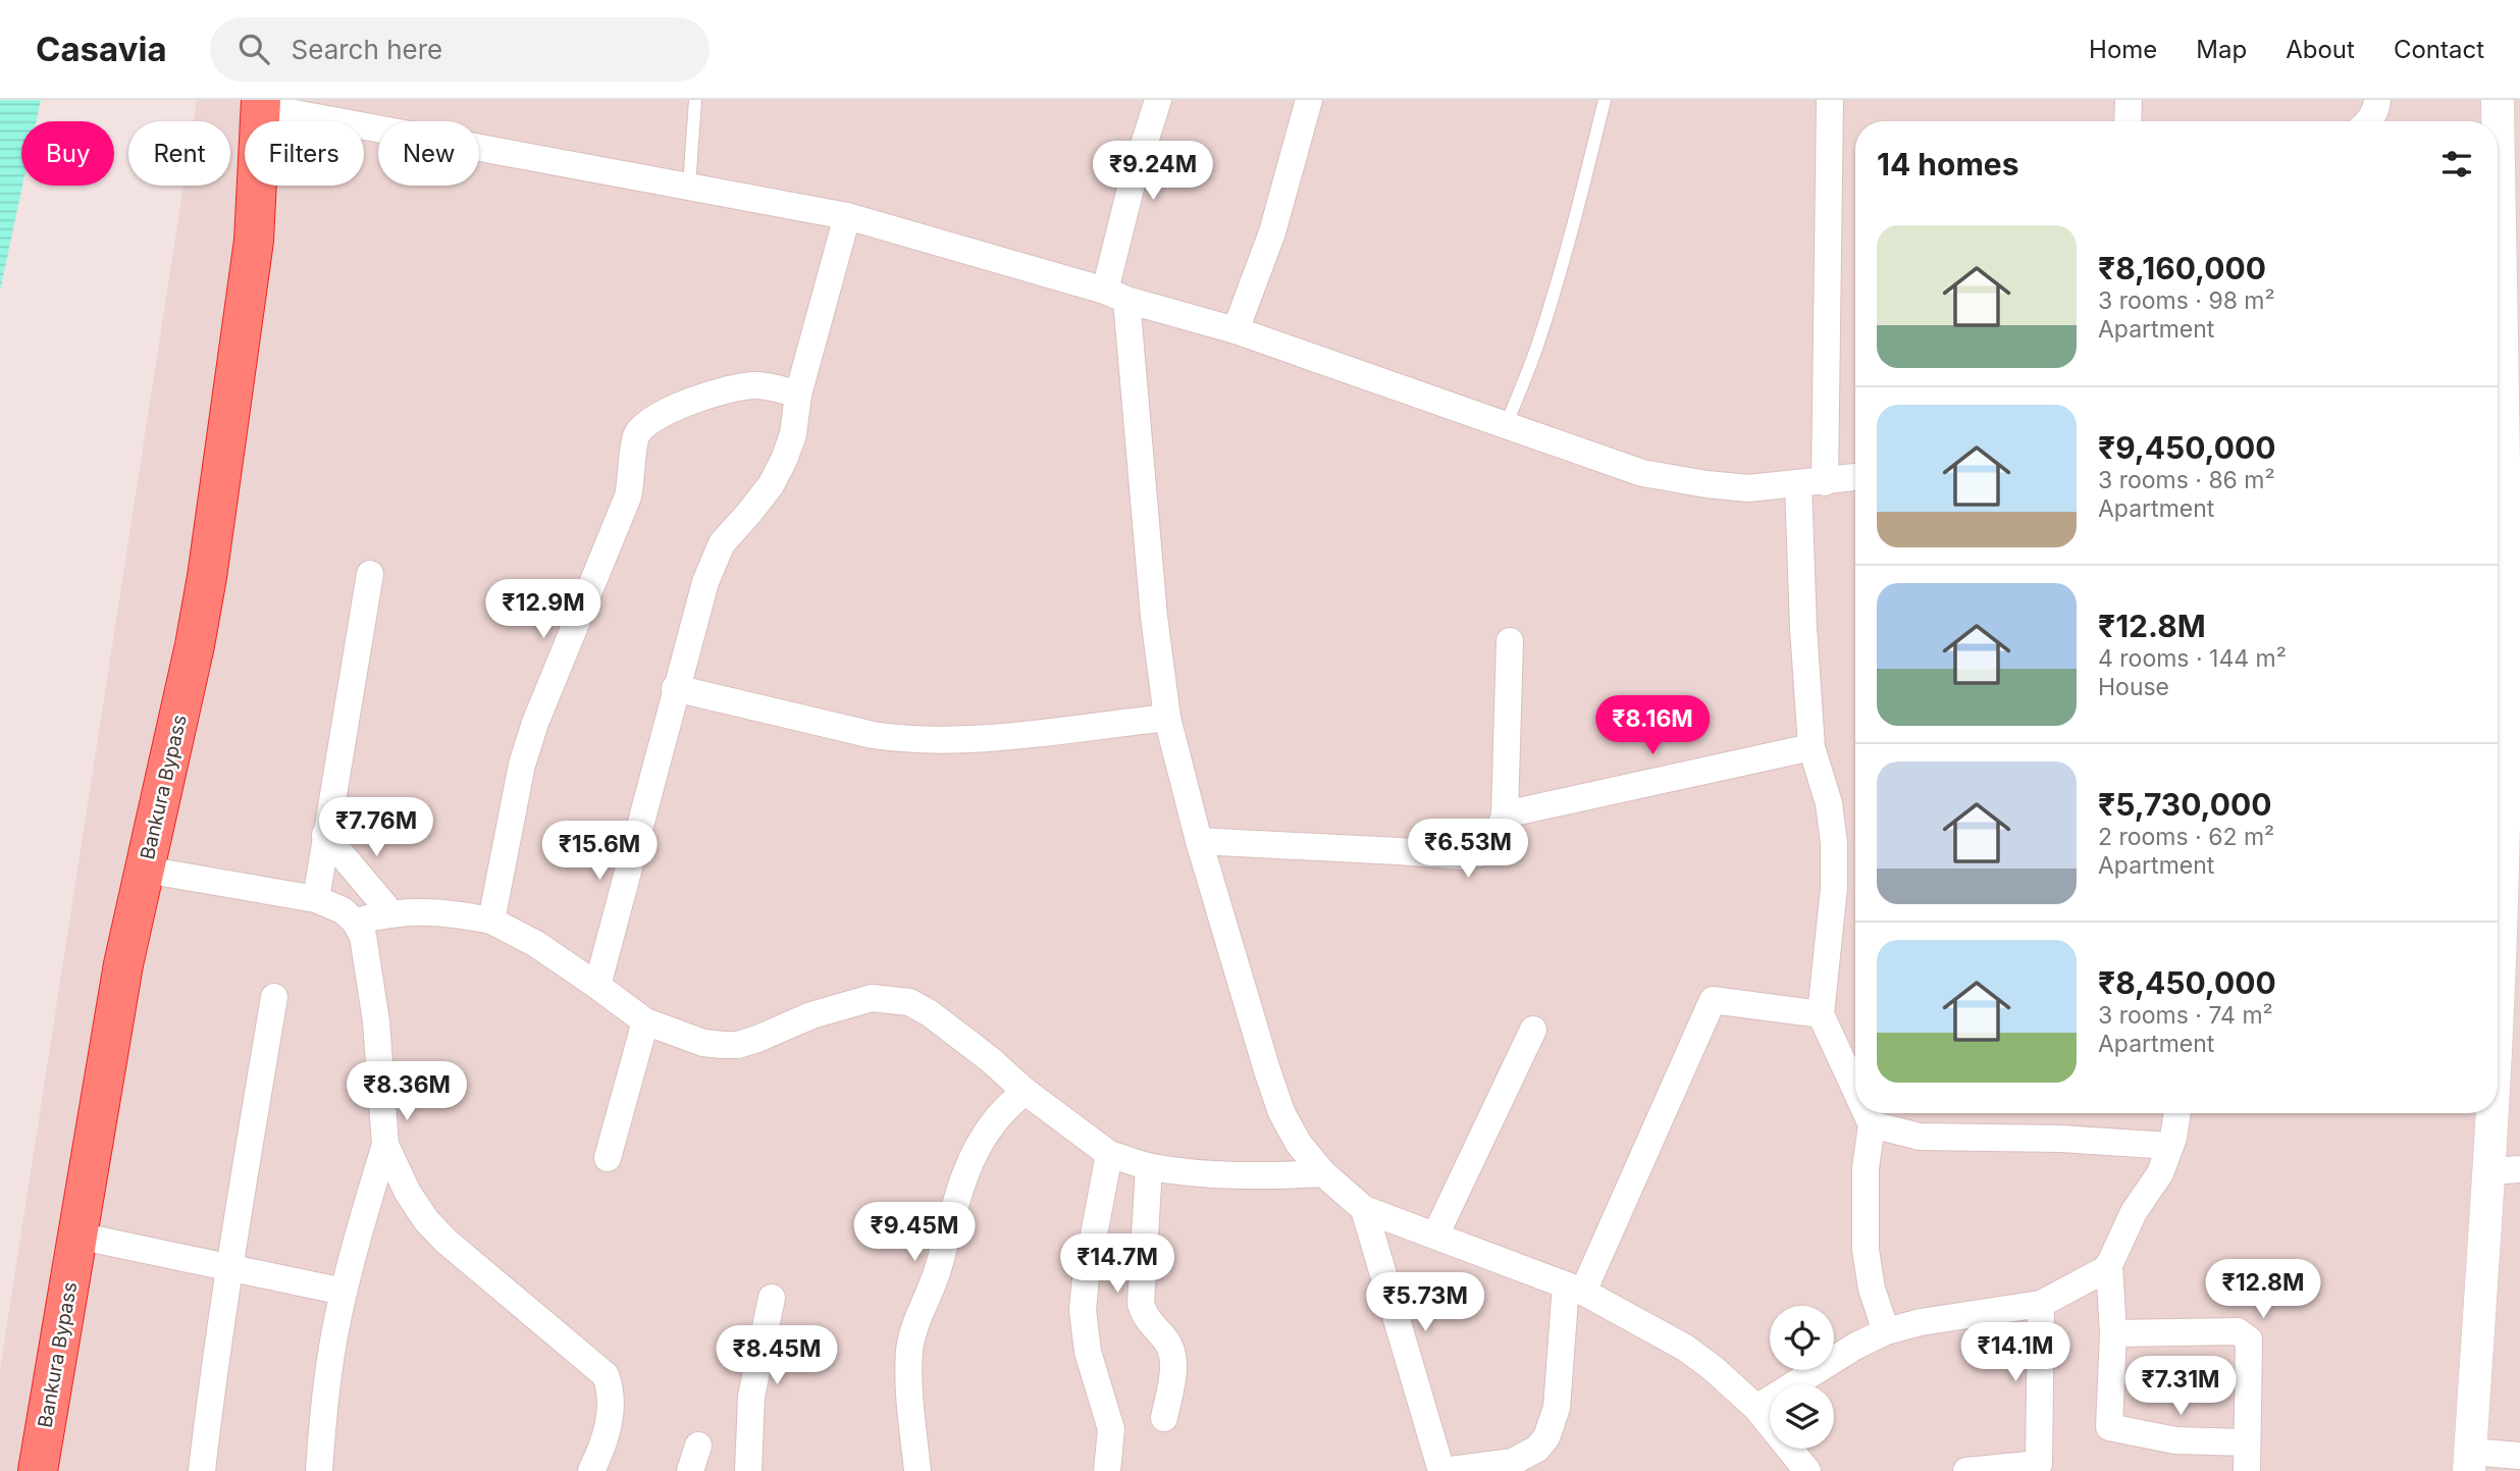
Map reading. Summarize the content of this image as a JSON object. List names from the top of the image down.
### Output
{
  "streets": {
    "highway": ["Bankura Bypass"]
  },
  "page": {
    "header": "Casavia",
    "search": "Search here",
    "nav": [
      "Home",
      "Map",
      "About",
      "Contact"
    ],
    "chip": [
      "Buy",
      "Rent",
      "Filters",
      "New"
    ],
    "heading": "14 homes",
    "price": [
      "₹9.24M",
      "₹12.9M",
      "₹8.16M",
      "₹7.76M",
      "₹6.53M",
      "₹15.6M",
      "₹8.36M",
      "₹9.45M",
      "₹14.7M",
      "₹12.8M",
      "₹5.73M",
      "₹14.1M",
      "₹8.45M",
      "₹7.31M"
    ],
    "list": [
      {
        "name": "₹8,160,000",
        "note": "3 rooms · 98 m² · Apartment"
      },
      {
        "name": "₹9,450,000",
        "note": "3 rooms · 86 m² · Apartment"
      },
      {
        "name": "₹12.8M",
        "note": "4 rooms · 144 m² · House"
      },
      {
        "name": "₹5,730,000",
        "note": "2 rooms · 62 m² · Apartment"
      },
      {
        "name": "₹8,450,000",
        "note": "3 rooms · 74 m² · Apartment"
      }
    ]
  }
}
